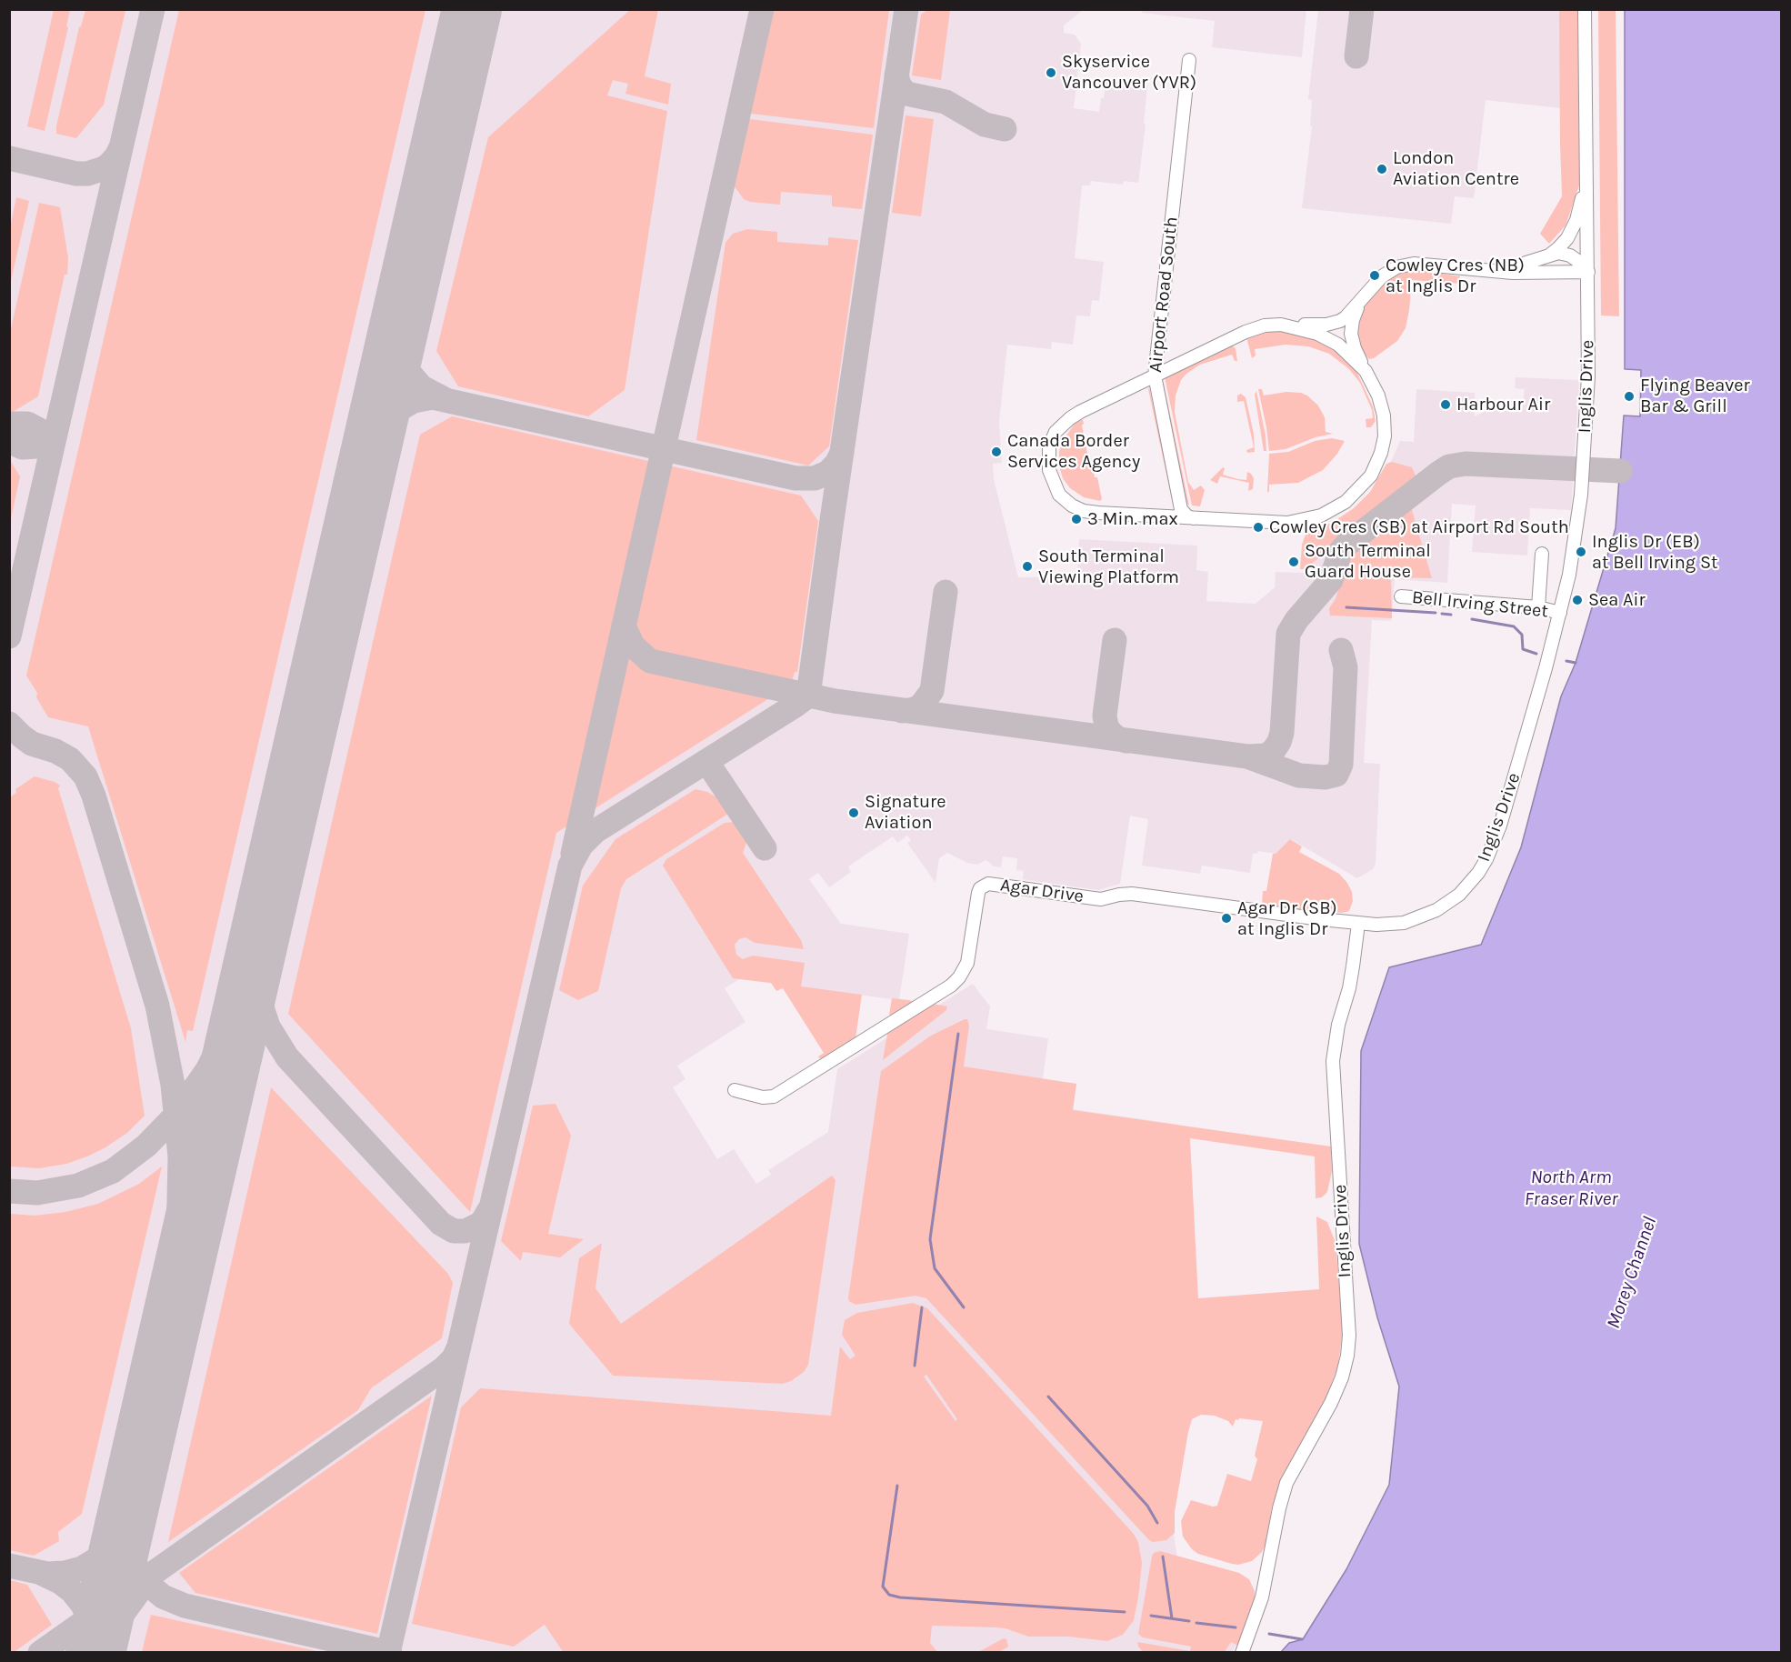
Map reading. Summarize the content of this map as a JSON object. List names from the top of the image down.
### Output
{
  "streets": {
    "street": [
      "Airport Road South",
      "Inglis Drive",
      "Bell Irving Street",
      "Agar Drive"
    ]
  },
  "crossings": [
    ["Inglis Drive", "Bell Irving Street"],
    ["Inglis Drive", "Agar Drive"]
  ],
  "water": ["North Arm Fraser River", "Morey Channel"],
  "places": [
    "Skyservice Vancouver (YVR)",
    "London Aviation Centre",
    "Cowley Cres (NB) at Inglis Dr",
    "Flying Beaver Bar & Grill",
    "Harbour Air",
    "Canada Border Services Agency",
    "3 Min. max",
    "Cowley Cres (SB) at Airport Rd South",
    "Inglis Dr (EB) at Bell Irving St",
    "South Terminal Guard House",
    "South Terminal Viewing Platform",
    "Sea Air",
    "Signature Aviation",
    "Agar Dr (SB) at Inglis Dr"
  ]
}
